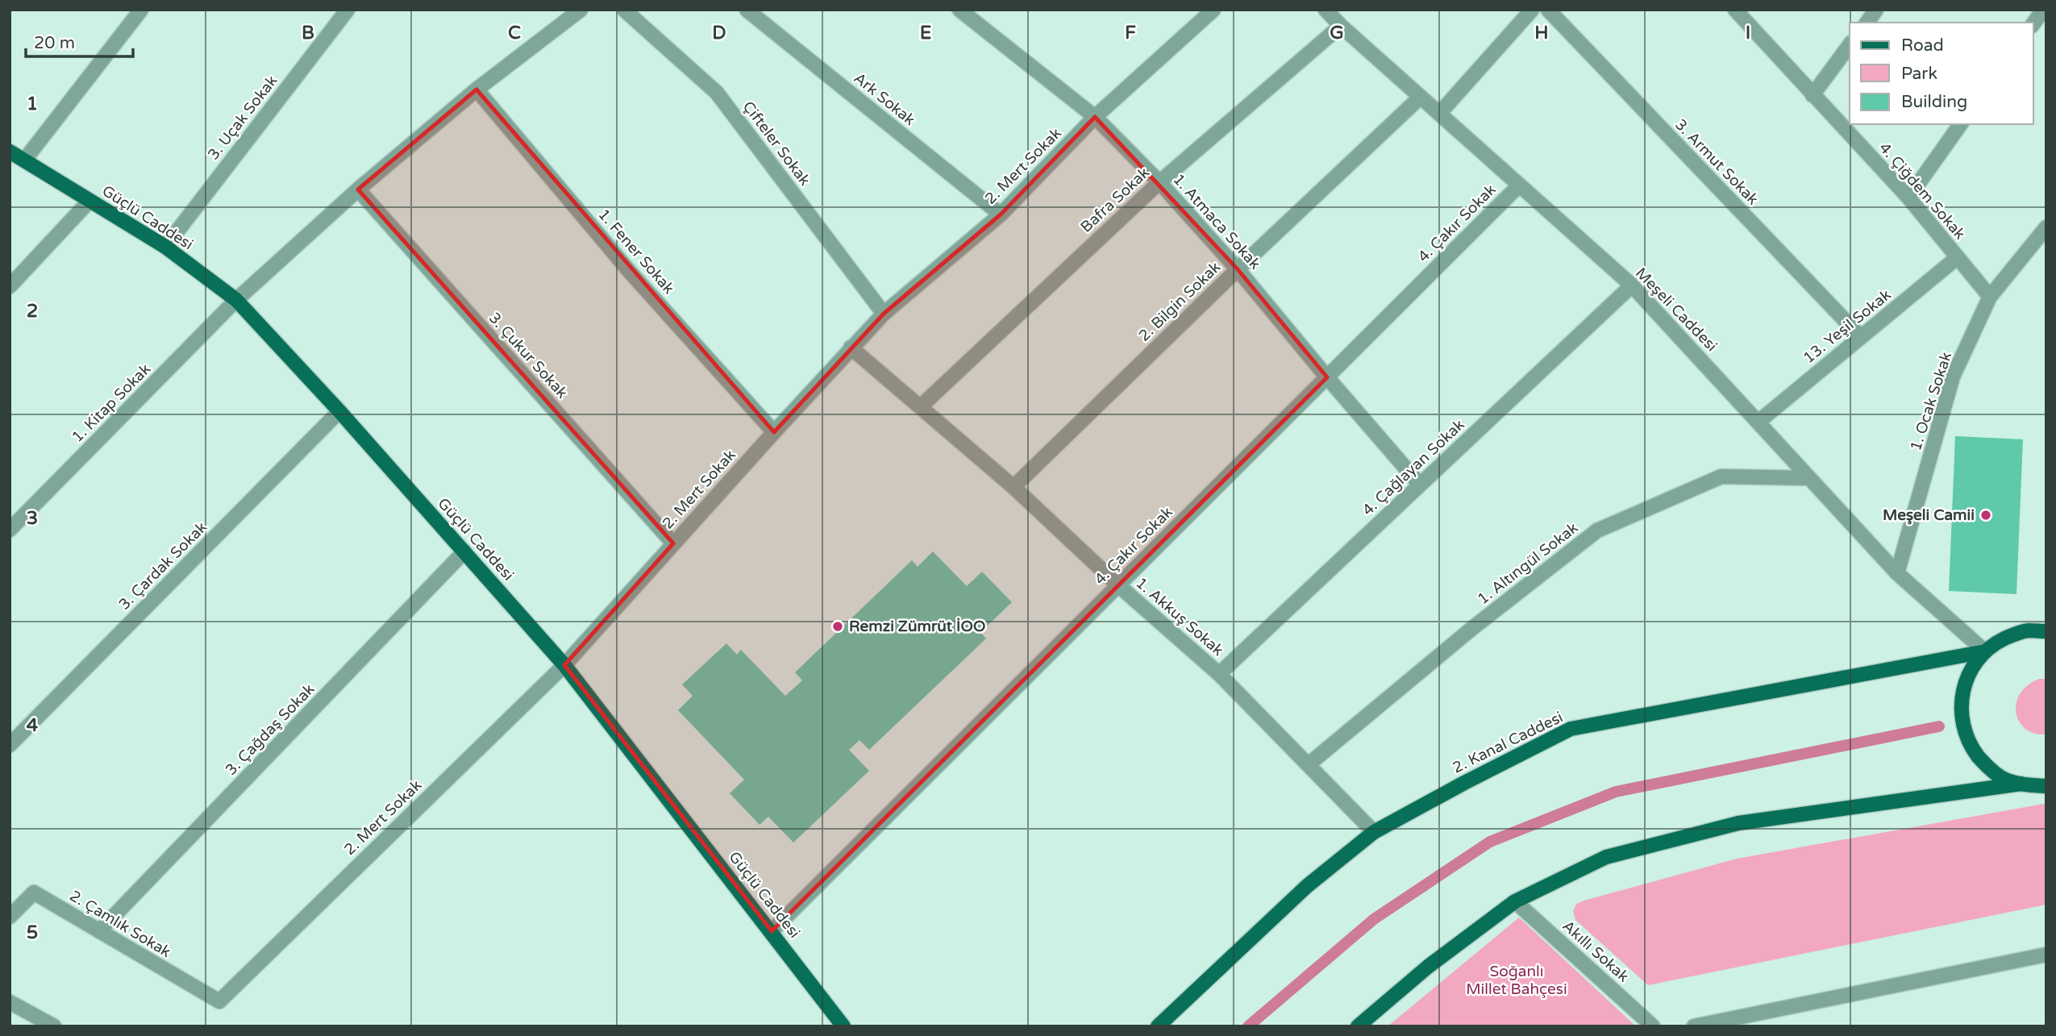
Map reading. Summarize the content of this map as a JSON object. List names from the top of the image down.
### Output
{
  "streets": {
    "main road": ["Güçlü Caddesi", "2. Kanal Caddesi"],
    "street": [
      "Ark Sokak",
      "3. Uçak Sokak",
      "Çifteler Sokak",
      "3. Armut Sokak",
      "2. Mert Sokak",
      "4. Çiğdem Sokak",
      "Bafra Sokak",
      "1. Atmaca Sokak",
      "4. Çakır Sokak",
      "1. Fener Sokak",
      "2. Bilgin Sokak",
      "Meşeli Caddesi",
      "13. Yeşil Sokak",
      "3. Çukur Sokak",
      "1. Ocak Sokak",
      "1. Kitap Sokak",
      "4. Çağlayan Sokak",
      "1. Altıngül Sokak",
      "3. Çardak Sokak",
      "1. Akkuş Sokak",
      "3. Çağdaş Sokak",
      "2. Çamlık Sokak",
      "Akıllı Sokak"
    ]
  },
  "crossings": [
    ["Ark Sokak", "2. Mert Sokak"],
    ["3. Uçak Sokak", "Güçlü Caddesi"],
    ["Çifteler Sokak", "2. Mert Sokak"],
    ["3. Armut Sokak", "13. Yeşil Sokak"],
    ["2. Mert Sokak", "Güçlü Caddesi"],
    ["2. Mert Sokak", "1. Atmaca Sokak"],
    ["2. Mert Sokak", "1. Fener Sokak"],
    ["2. Mert Sokak", "3. Çukur Sokak"],
    ["2. Mert Sokak", "1. Akkuş Sokak"],
    ["2. Mert Sokak", "2. Çamlık Sokak"],
    ["4. Çiğdem Sokak", "13. Yeşil Sokak"],
    ["4. Çiğdem Sokak", "1. Ocak Sokak"],
    ["Bafra Sokak", "1. Atmaca Sokak"],
    ["Bafra Sokak", "Meşeli Caddesi"],
    ["Bafra Sokak", "1. Akkuş Sokak"],
    ["Güçlü Caddesi", "4. Çakır Sokak"],
    ["Güçlü Caddesi", "1. Kitap Sokak"],
    ["Güçlü Caddesi", "3. Çardak Sokak"],
    ["Güçlü Caddesi", "3. Çağdaş Sokak"],
    ["1. Atmaca Sokak", "4. Çakır Sokak"],
    ["1. Atmaca Sokak", "2. Bilgin Sokak"],
    ["1. Atmaca Sokak", "4. Çağlayan Sokak"],
    ["4. Çakır Sokak", "Meşeli Caddesi"],
    ["4. Çakır Sokak", "1. Akkuş Sokak"],
    ["1. Fener Sokak", "1. Kitap Sokak"],
    ["2. Bilgin Sokak", "Meşeli Caddesi"],
    ["2. Bilgin Sokak", "1. Akkuş Sokak"],
    ["Meşeli Caddesi", "13. Yeşil Sokak"],
    ["Meşeli Caddesi", "1. Ocak Sokak"],
    ["Meşeli Caddesi", "4. Çağlayan Sokak"],
    ["Meşeli Caddesi", "1. Altıngül Sokak"],
    ["Meşeli Caddesi", "2. Kanal Caddesi"],
    ["3. Çukur Sokak", "1. Kitap Sokak"],
    ["4. Çağlayan Sokak", "1. Akkuş Sokak"],
    ["1. Altıngül Sokak", "1. Akkuş Sokak"],
    ["1. Akkuş Sokak", "2. Kanal Caddesi"],
    ["3. Çağdaş Sokak", "2. Çamlık Sokak"]
  ],
  "parks": ["Soğanlı Millet Bahçesi"],
  "places": ["Meşeli Camii", "Remzi Zümrüt İOO"],
  "legend": ["Road", "Park", "Building"],
  "scale_bar": "20 m",
  "grid": {
    "columns": [
      "B",
      "C",
      "D",
      "E",
      "F",
      "G",
      "H",
      "I"
    ],
    "rows": [
      "1",
      "2",
      "3",
      "4",
      "5"
    ]
  }
}
